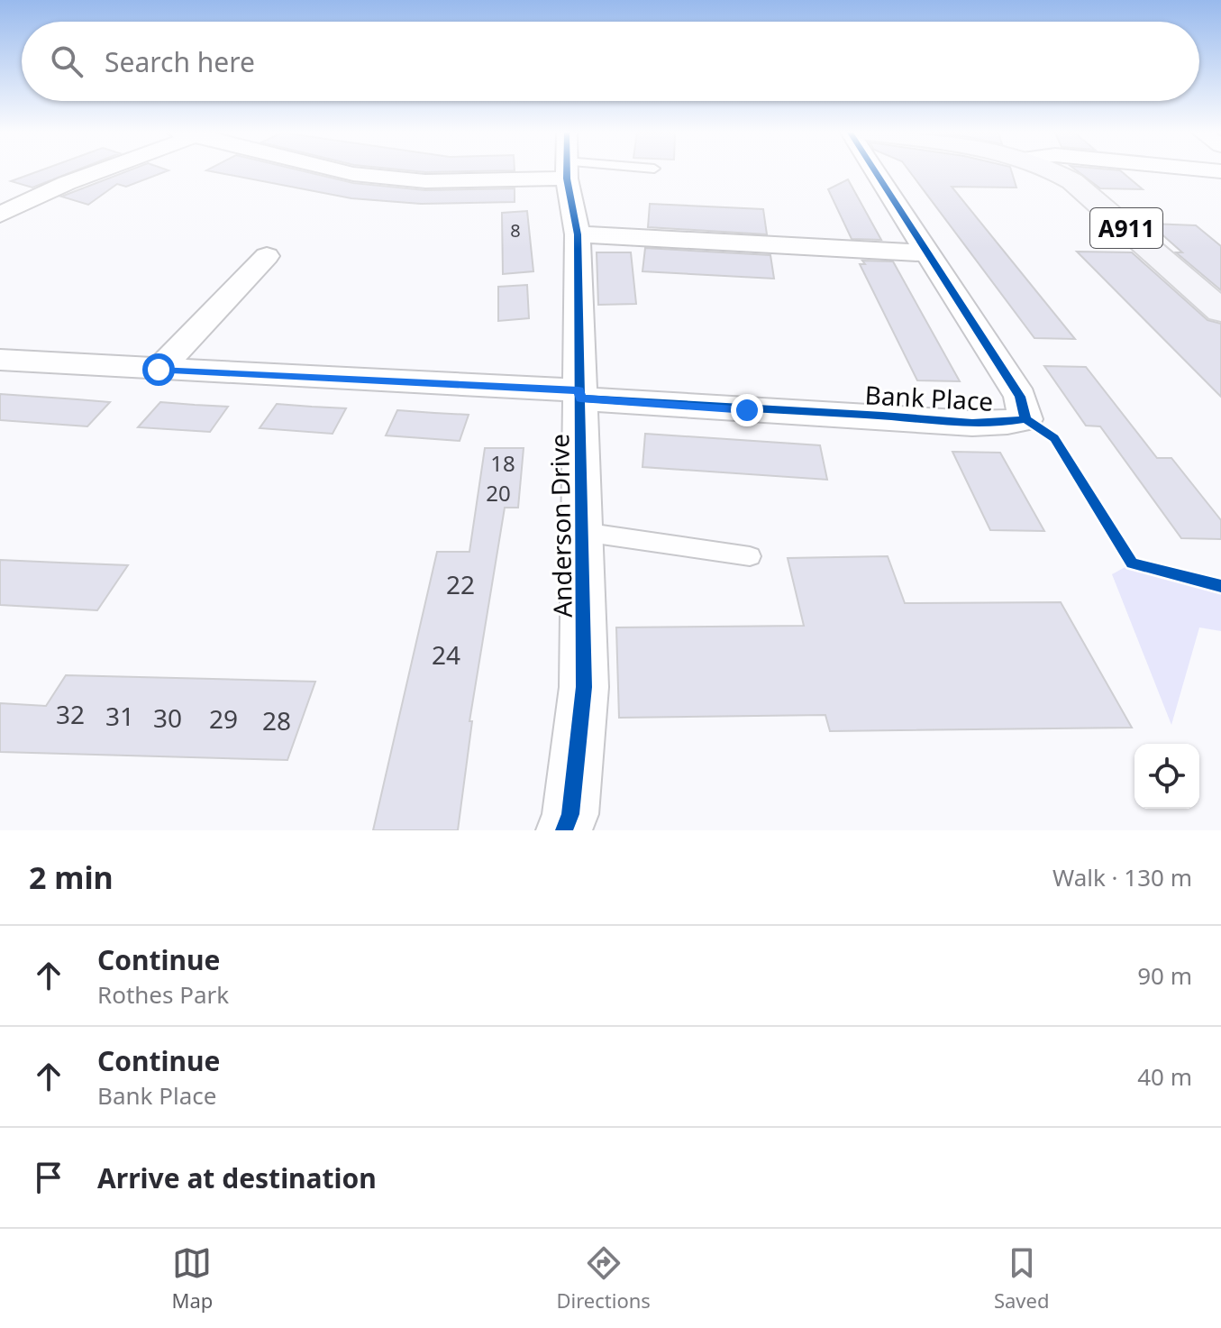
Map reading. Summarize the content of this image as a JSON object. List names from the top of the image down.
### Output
{
  "streets": {
    "main road": ["A911"],
    "street": ["Bank Place", "Anderson Drive"]
  },
  "crossings": [
    ["Bank Place", "Anderson Drive"]
  ],
  "house_numbers": [
    "8",
    "18",
    "20",
    "22",
    "24",
    "32",
    "31",
    "30",
    "29",
    "28"
  ],
  "page": {
    "search": "Search here",
    "heading": ["2 min", "Walk · 130 m"],
    "list": [
      ["Continue", "Rothes Park", "90 m"],
      ["Continue", "Bank Place", "40 m"],
      "Arrive at destination"
    ],
    "nav": ["Map", "Directions", "Saved"]
  }
}
